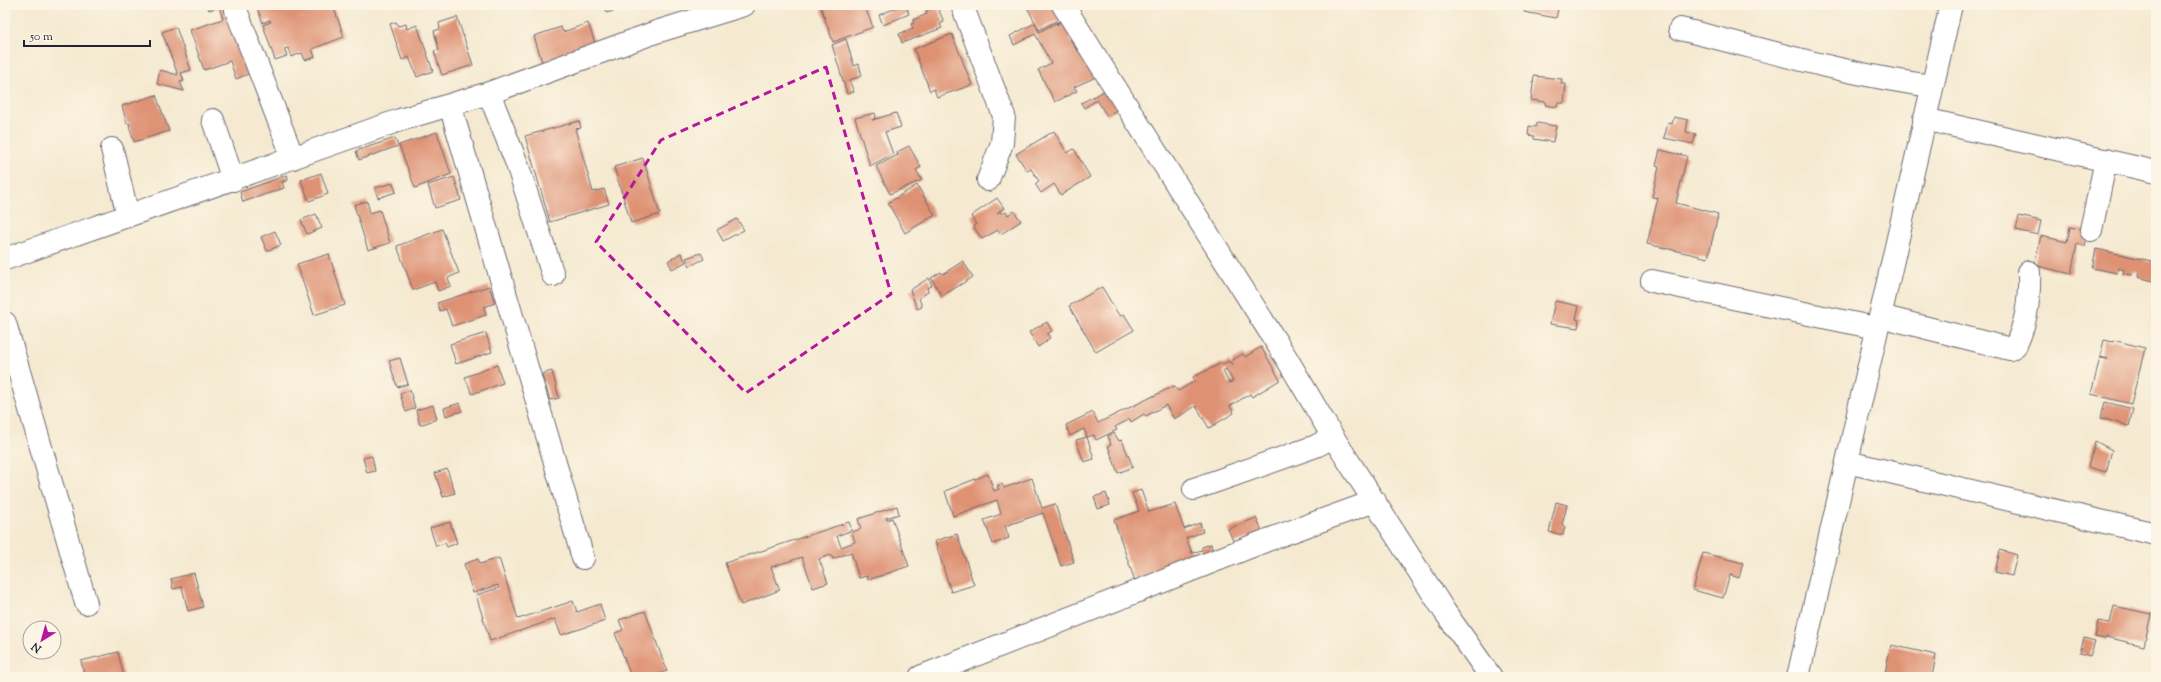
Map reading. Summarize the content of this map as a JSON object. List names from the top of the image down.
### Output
{
  "scale_bar": "50 m",
  "north": "bottom left"
}
